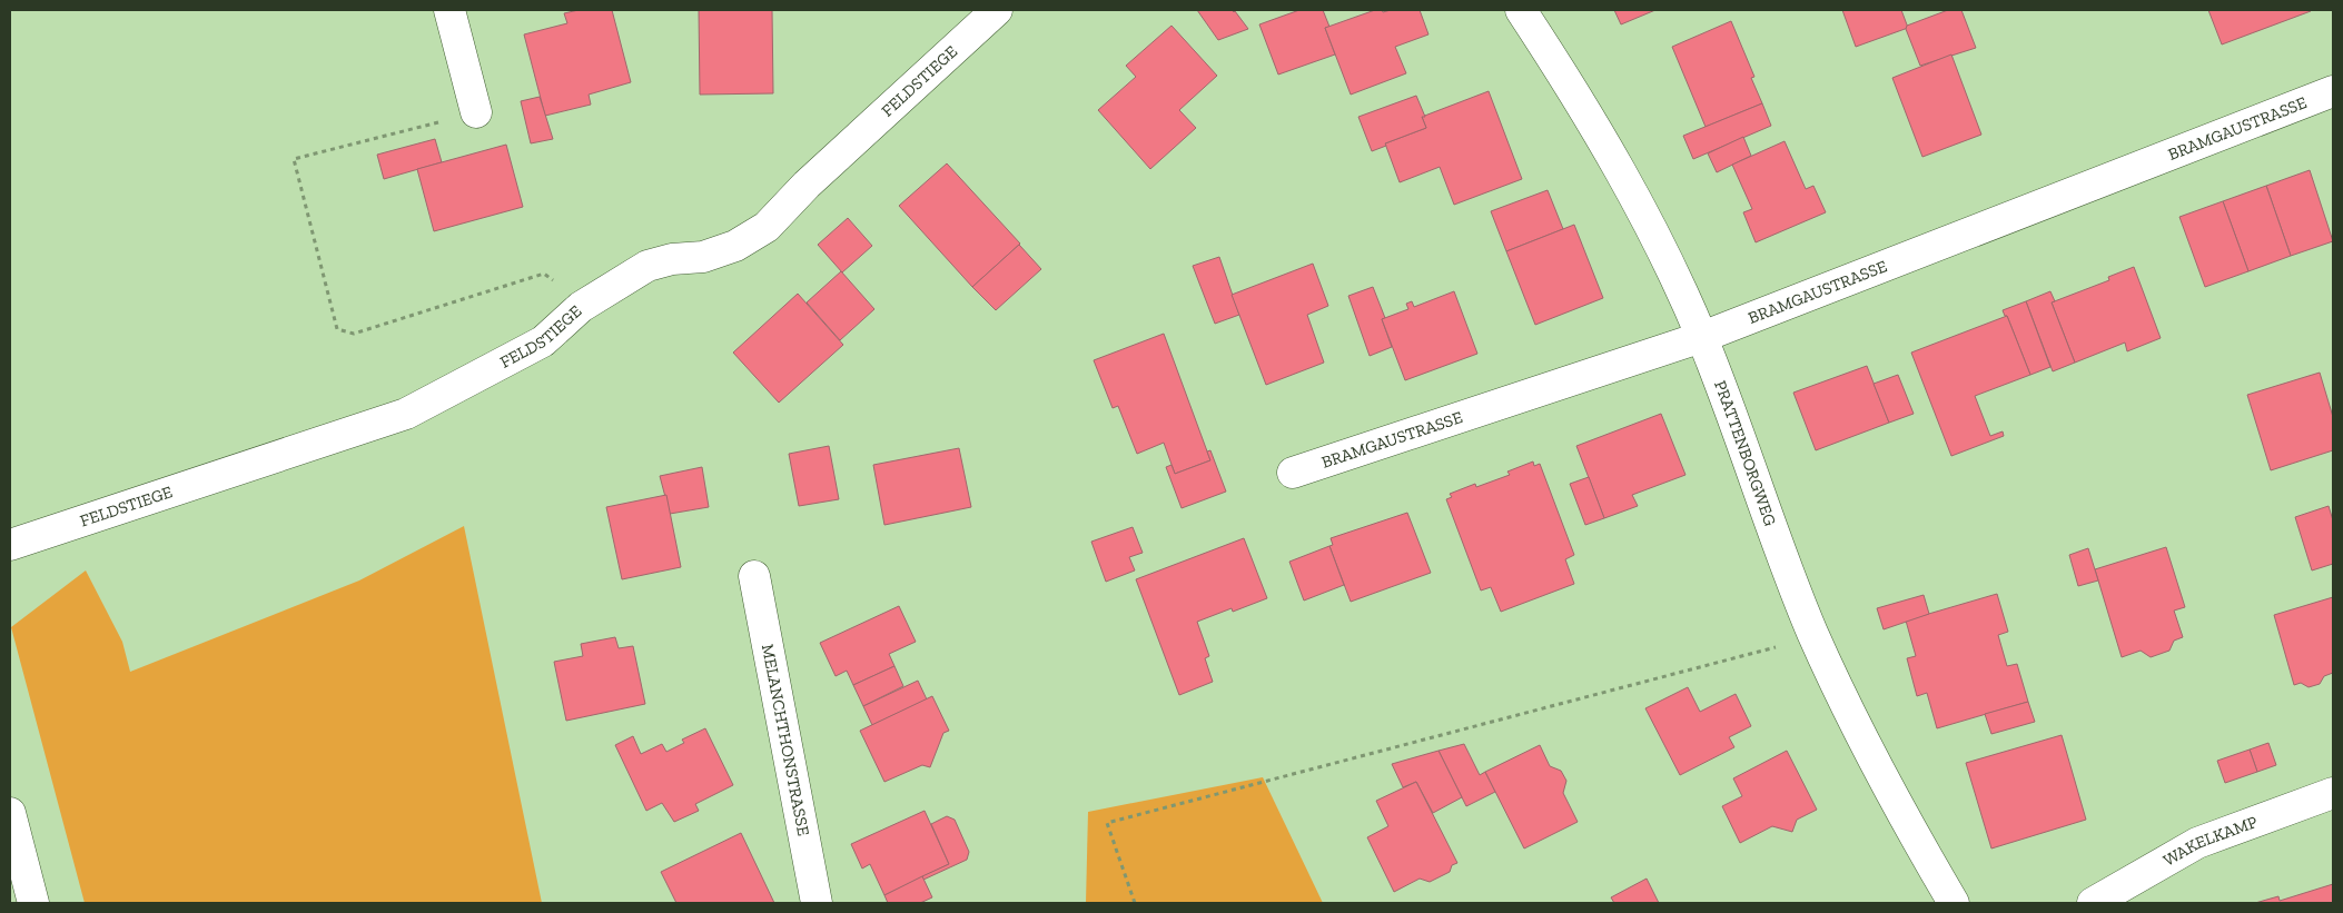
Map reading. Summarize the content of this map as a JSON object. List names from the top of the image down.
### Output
{
  "streets": {
    "street": [
      "FELDSTIEGE",
      "BRAMGAUSTRASSE",
      "PRATTENBORGWEG",
      "MELANCHTHONSTRASSE",
      "WAKELKAMP"
    ]
  },
  "crossings": [
    ["BRAMGAUSTRASSE", "PRATTENBORGWEG"]
  ]
}
